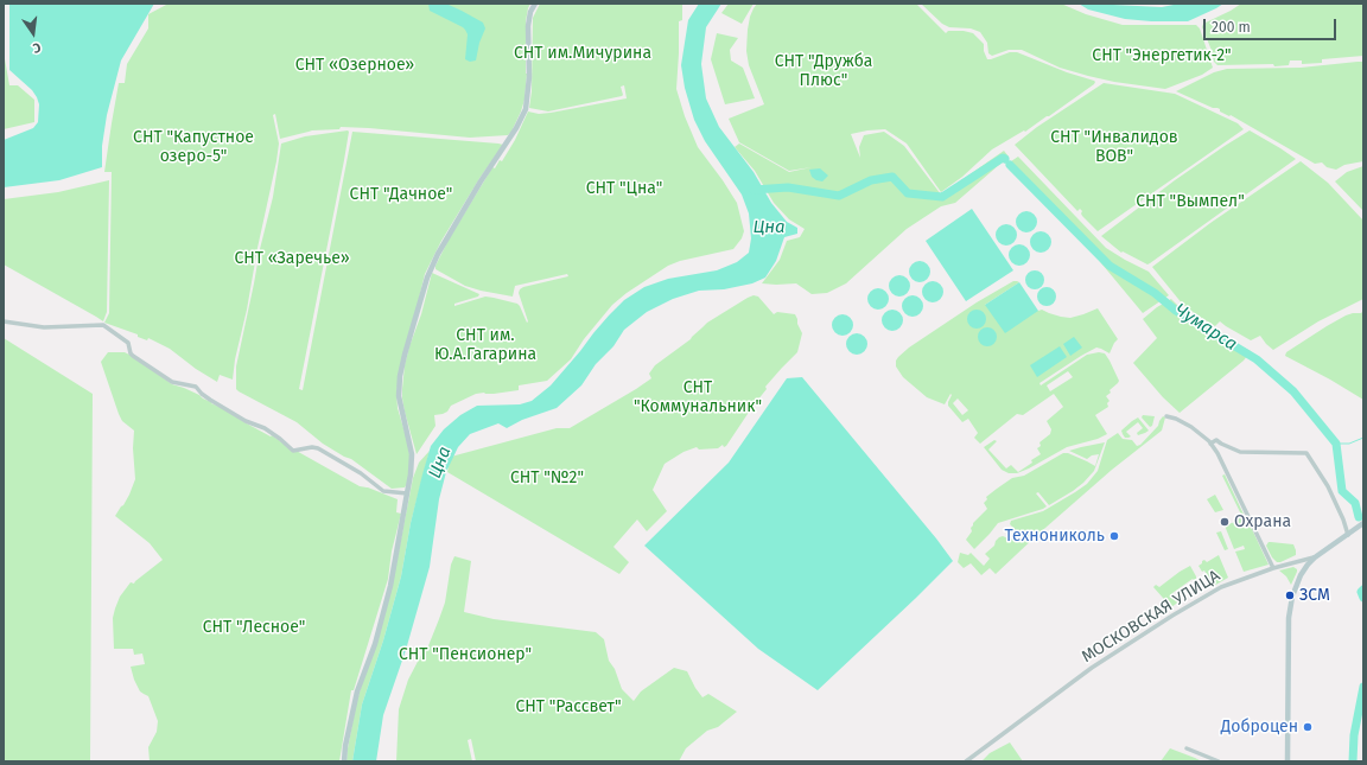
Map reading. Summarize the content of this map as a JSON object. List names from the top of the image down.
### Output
{
  "streets": {
    "street": ["МОСКОВСКАЯ УЛИЦА"]
  },
  "water": ["Цна", "Чумарса"],
  "parks": [
    "СНТ им.Мичурина",
    "СНТ \"Энергетик-2\"",
    "СНТ \"Дружба Плюс\"",
    "СНТ «Озерное»",
    "СНТ \"Капустное озеро-5\"",
    "СНТ \"Инвалидов ВОВ\"",
    "СНТ \"Цна\"",
    "СНТ \"Дачное\"",
    "СНТ \"Вымпел\"",
    "СНТ «Заречье»",
    "СНТ им. Ю.А.Гагарина",
    "СНТ \"Коммунальник\"",
    "СНТ \"№2\"",
    "СНТ \"Лесное\"",
    "СНТ \"Пенсионер\"",
    "СНТ \"Рассвет\""
  ],
  "places": [
    "Охрана",
    "Технониколь",
    "ЗСМ",
    "Доброцен"
  ],
  "scale_bar": "200 m",
  "north": "bottom"
}
